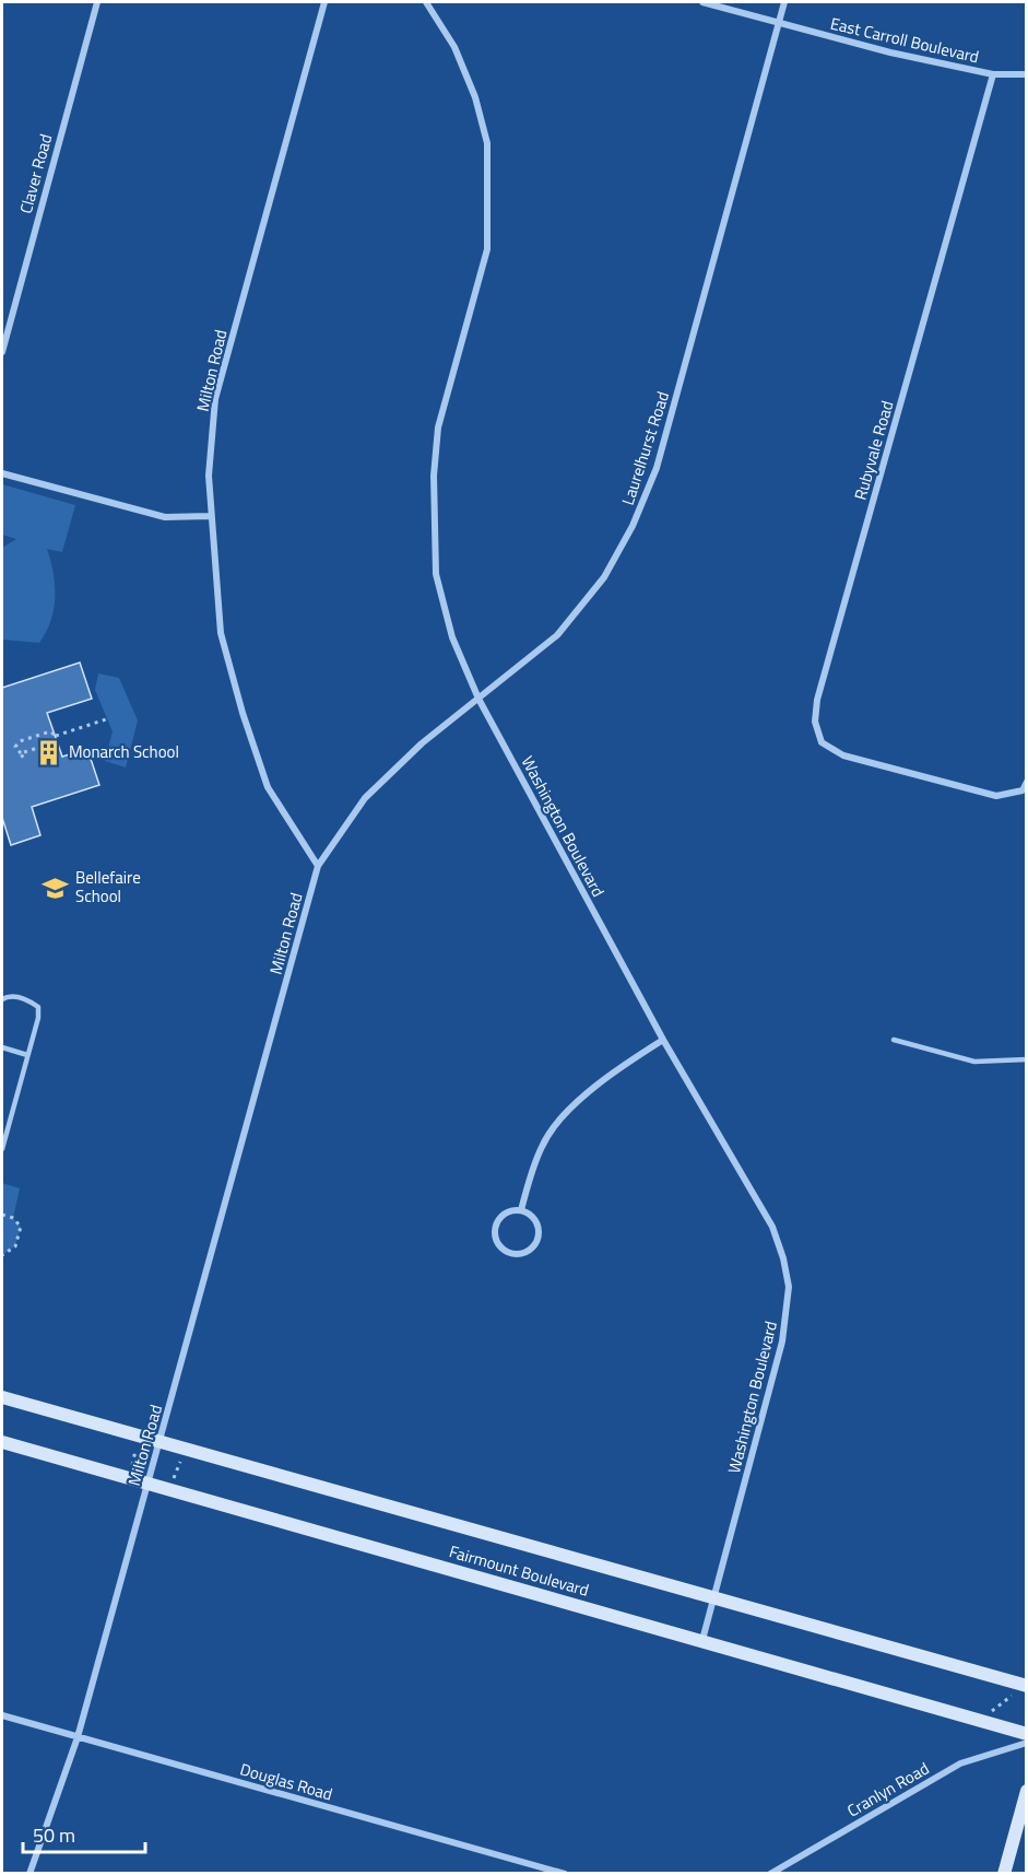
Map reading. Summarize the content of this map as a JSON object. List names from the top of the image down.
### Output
{
  "streets": {
    "main road": ["Fairmount Boulevard"],
    "street": [
      "East Carroll Boulevard",
      "Claver Road",
      "Milton Road",
      "Laurelhurst Road",
      "Rubyvale Road",
      "Washington Boulevard",
      "Douglas Road",
      "Cranlyn Road"
    ]
  },
  "crossings": [
    ["East Carroll Boulevard", "Laurelhurst Road"],
    ["East Carroll Boulevard", "Rubyvale Road"],
    ["Milton Road", "Laurelhurst Road"],
    ["Milton Road", "Fairmount Boulevard"],
    ["Milton Road", "Douglas Road"],
    ["Laurelhurst Road", "Washington Boulevard"],
    ["Washington Boulevard", "Fairmount Boulevard"]
  ],
  "places": {
    "building": ["Monarch School"],
    "school or university": ["Bellefaire School"]
  },
  "scale_bar": "50 m"
}
